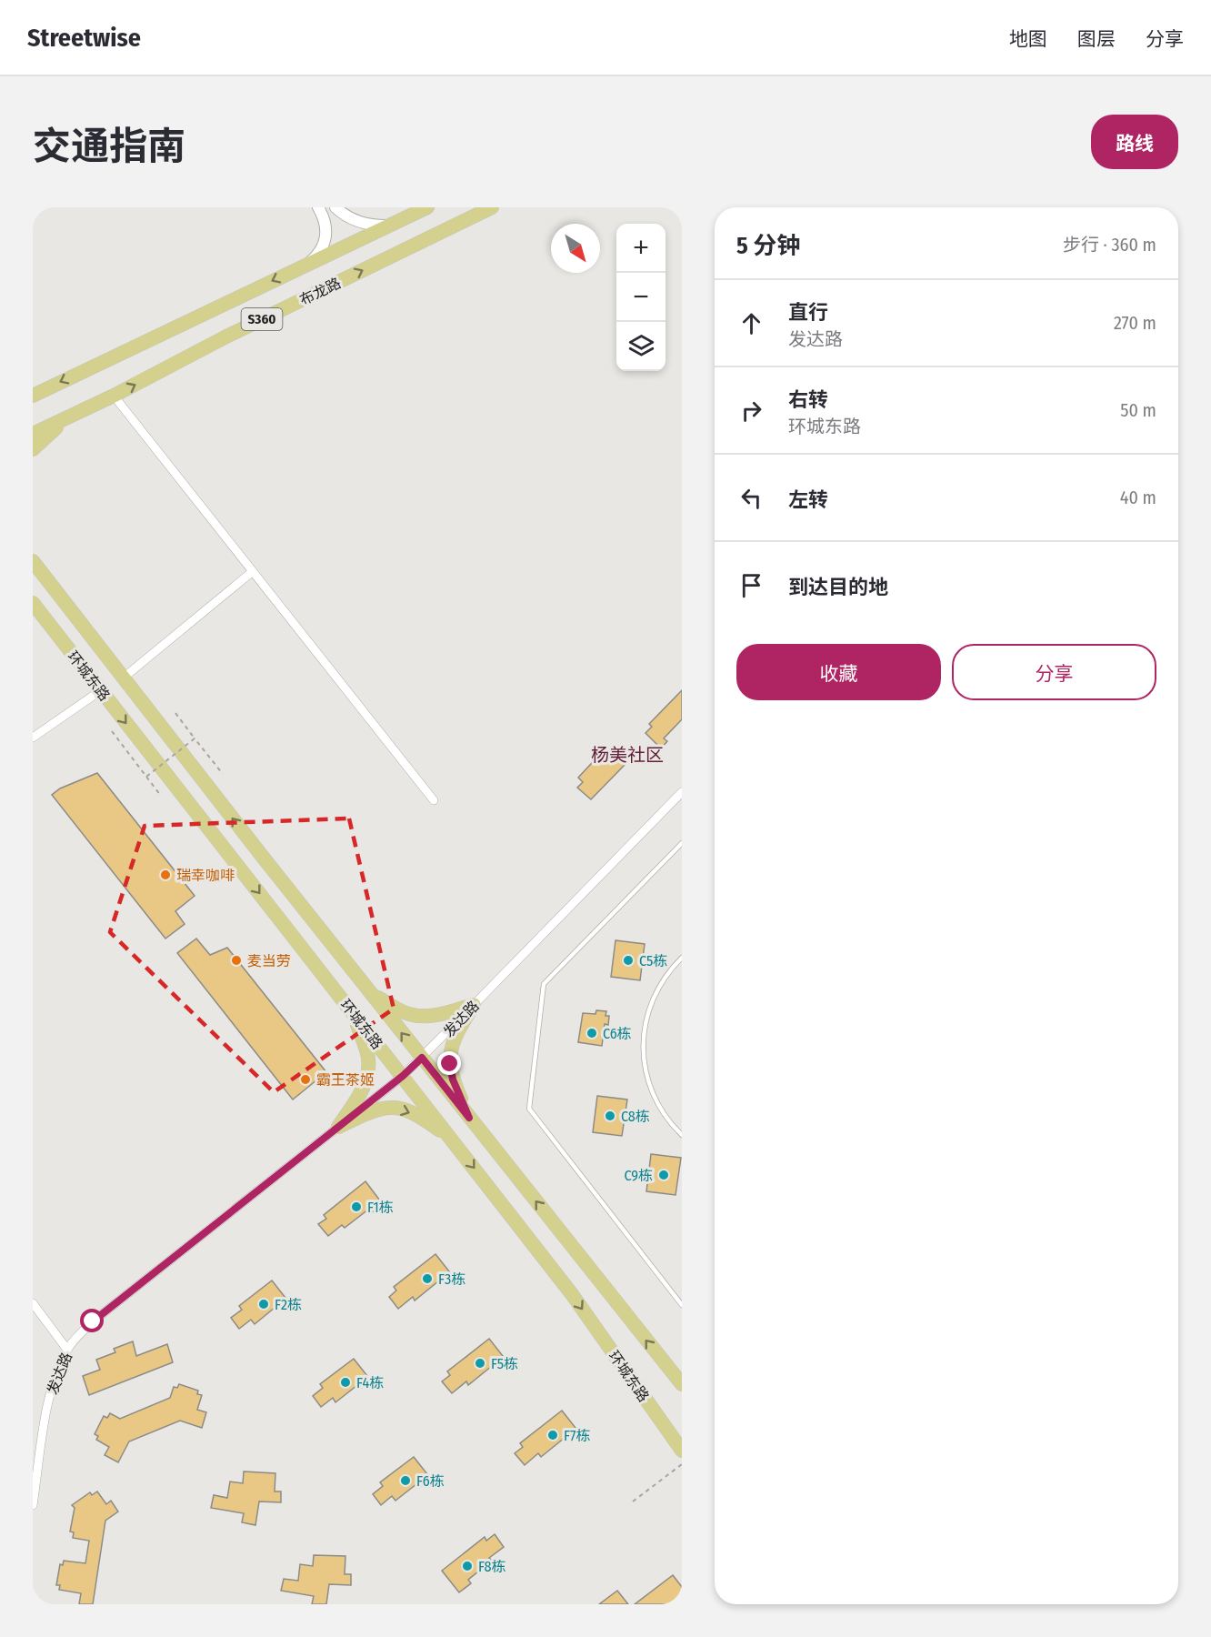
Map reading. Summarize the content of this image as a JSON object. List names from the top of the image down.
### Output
{
  "streets": {
    "main road": ["布龙路", "S360", "环城东路"],
    "street": ["发达路"]
  },
  "crossings": [
    ["环城东路", "发达路"]
  ],
  "districts": ["杨美社区"],
  "places": [
    "瑞幸咖啡",
    "麦当劳",
    "C5栋",
    "C6栋",
    "霸王茶姬",
    "C8栋",
    "C9栋",
    "F1栋",
    "F3栋",
    "F2栋",
    "F5栋",
    "F4栋",
    "F7栋",
    "F6栋",
    "F8栋"
  ],
  "north": "bottom right",
  "page": {
    "header": "Streetwise",
    "nav": ["地图", "图层", "分享"],
    "title": "交通指南",
    "buttons": [
      "路线",
      ["收藏", "分享"]
    ],
    "heading": ["5 分钟", "步行 · 360 m"],
    "map_buttons": ["+", "−"],
    "list": [
      ["直行", "发达路", "270 m"],
      ["右转", "环城东路", "50 m"],
      ["左转", "40 m"],
      "到达目的地"
    ]
  }
}
